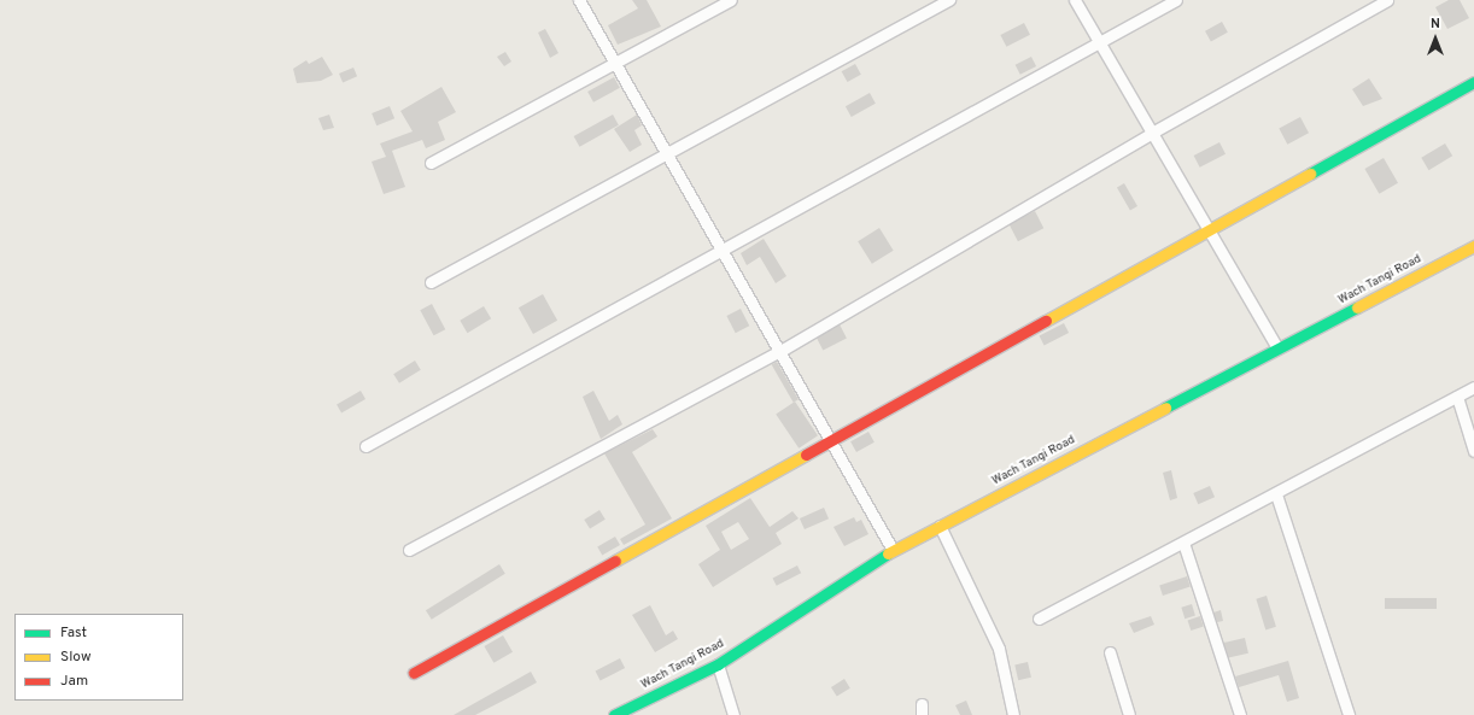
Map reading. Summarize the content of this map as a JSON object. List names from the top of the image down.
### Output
{
  "streets": {
    "street": ["Wach Tangi Road"]
  },
  "legend": ["Fast", "Slow", "Jam"],
  "north": "top"
}
